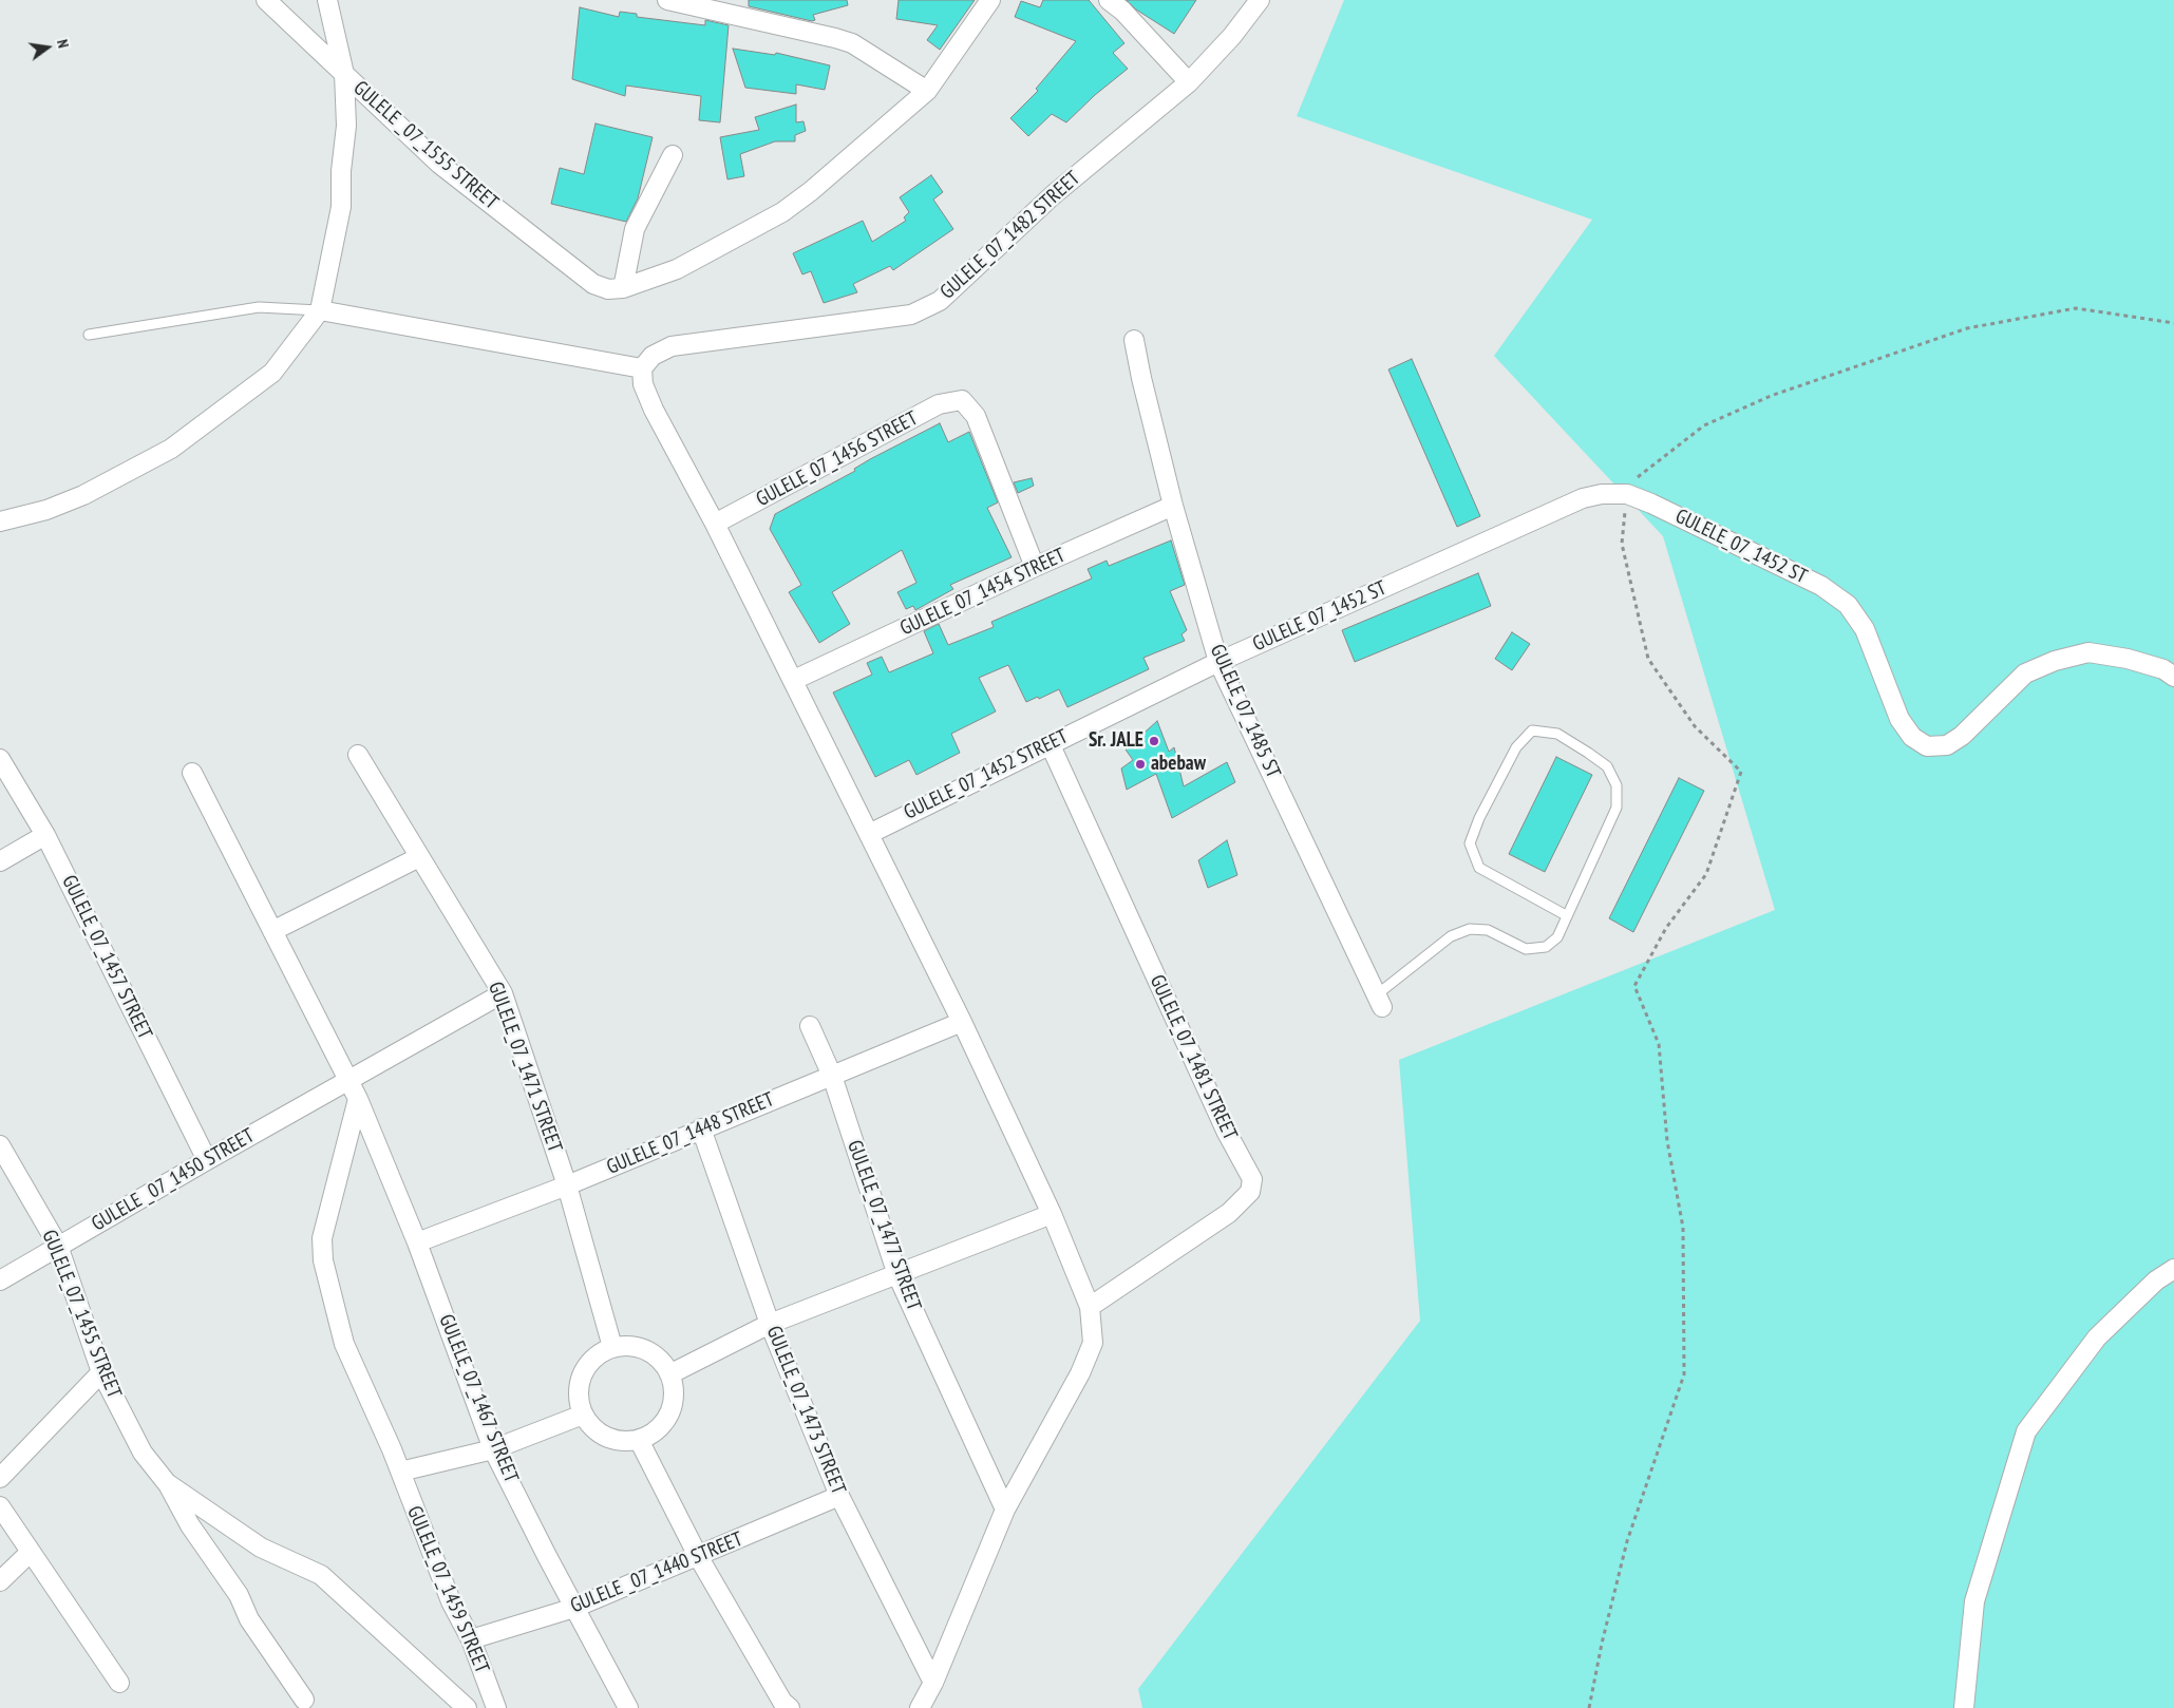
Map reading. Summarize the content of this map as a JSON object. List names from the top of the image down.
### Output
{
  "streets": {
    "street": [
      "GULELE _07_1555 STREET",
      "GULELE_07_1482 STREET",
      "GULELE_07_1456 STREET",
      "GULELE_07_1452 ST",
      "GULELE_07_1454 STREET",
      "GULELE_07_1485 ST",
      "GULELE_07_1452 STREET",
      "GULELE_07_1457 STREET",
      "GULELE_07_1481 STREET",
      "GULELE_07_1471 STREET",
      "GULELE_07_1448 STREET",
      "GULELE _07_1450 STREET",
      "GULELE_07_1477 STREET",
      "GULELE_07_1455 STREET",
      "GULELE_07_1467 STREET",
      "GULELE_07_1473 STREET",
      "GULELE _07_1440 STREET",
      "GULELE_07_1459 STREET"
    ]
  },
  "crossings": [
    ["GULELE_07_1456 STREET", "GULELE_07_1454 STREET"],
    ["GULELE_07_1452 ST", "GULELE_07_1485 ST"],
    ["GULELE_07_1452 ST", "GULELE_07_1452 STREET"],
    ["GULELE_07_1454 STREET", "GULELE_07_1485 ST"],
    ["GULELE_07_1485 ST", "GULELE_07_1452 STREET"],
    ["GULELE_07_1452 STREET", "GULELE_07_1481 STREET"],
    ["GULELE_07_1457 STREET", "GULELE _07_1450 STREET"],
    ["GULELE_07_1471 STREET", "GULELE_07_1448 STREET"],
    ["GULELE_07_1471 STREET", "GULELE _07_1450 STREET"],
    ["GULELE_07_1448 STREET", "GULELE_07_1477 STREET"],
    ["GULELE_07_1448 STREET", "GULELE_07_1467 STREET"],
    ["GULELE_07_1448 STREET", "GULELE_07_1473 STREET"],
    ["GULELE _07_1450 STREET", "GULELE_07_1455 STREET"],
    ["GULELE _07_1450 STREET", "GULELE_07_1467 STREET"],
    ["GULELE_07_1467 STREET", "GULELE _07_1440 STREET"],
    ["GULELE_07_1467 STREET", "GULELE_07_1459 STREET"],
    ["GULELE_07_1473 STREET", "GULELE _07_1440 STREET"],
    ["GULELE _07_1440 STREET", "GULELE_07_1459 STREET"]
  ],
  "places": ["Sr. JALE", "abebaw"],
  "north": "right"
}
